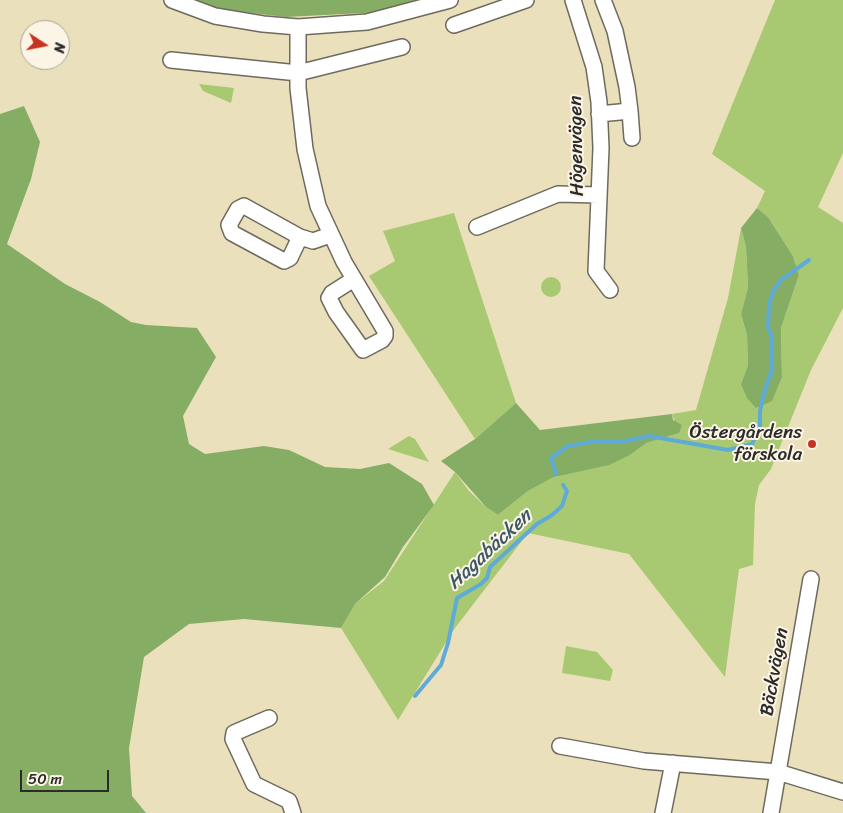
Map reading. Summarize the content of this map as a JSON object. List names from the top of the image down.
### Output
{
  "streets": {
    "street": ["Högenvägen", "Bäckvägen"]
  },
  "water": ["Hagabäcken"],
  "places": ["Östergårdens förskola"],
  "scale_bar": "50 m",
  "north": "right"
}
